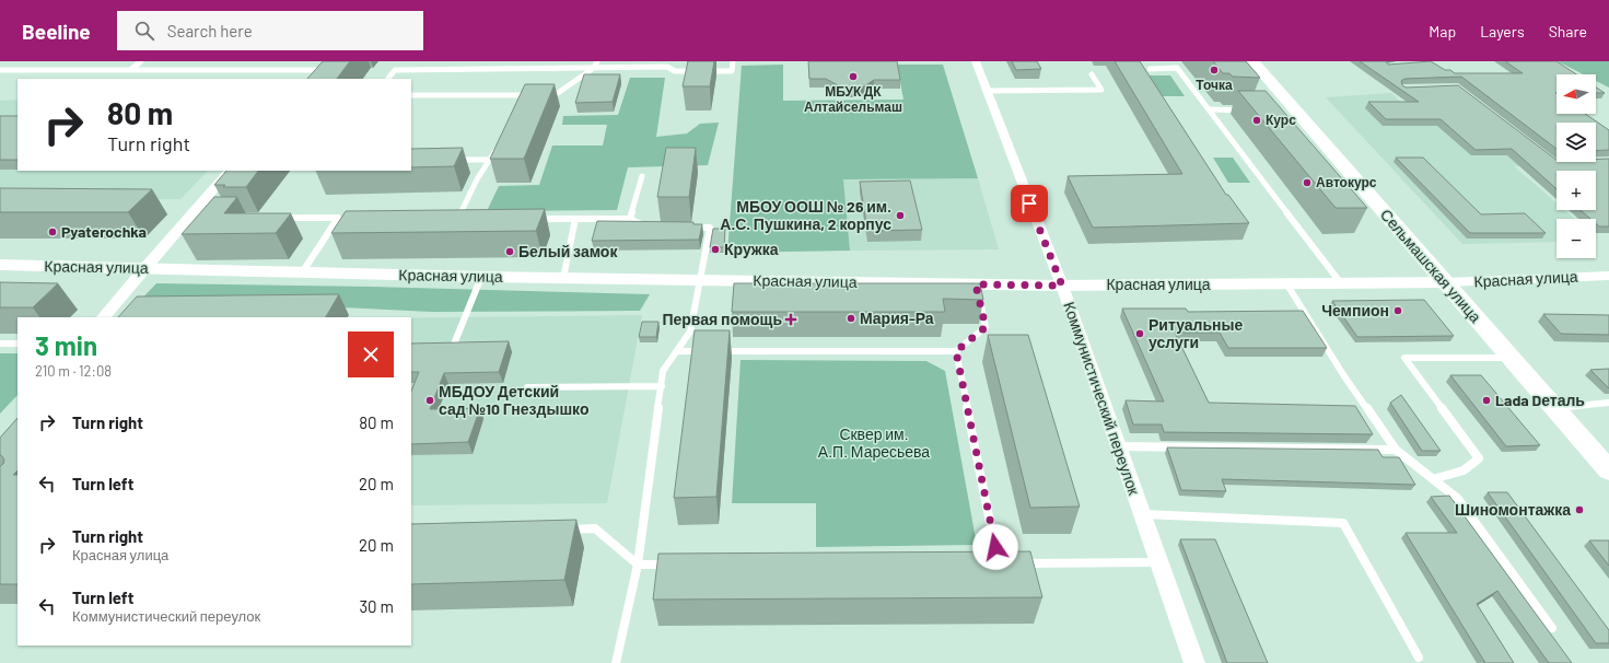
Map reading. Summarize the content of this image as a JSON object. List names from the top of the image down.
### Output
{
  "streets": {
    "main road": ["Сельмашская улица"],
    "street": ["Красная улица", "Коммунистический переулок"]
  },
  "crossings": [
    ["Сельмашская улица", "Красная улица"],
    ["Красная улица", "Коммунистический переулок"]
  ],
  "parks": ["Сквер им. А.П. Маресьева"],
  "places": {
    "other": [
      "Точка",
      "МБУК ДК Алтайсельмаш",
      "Курс",
      "Автокурс",
      "МБОУ ООШ № 26 им. А.С. Пушкина, 2 корпус",
      "Pyaterochka",
      "Кружка",
      "Белый замок",
      "Чемпион",
      "Мария-Ра",
      "Ритуальные услуги",
      "МБДОУ Детский сад №10 Гнездышко",
      "Lada Dеталь",
      "Шиномонтажка"
    ],
    "health": ["Первая помощь"]
  },
  "north": "left",
  "page": {
    "header": "Beeline",
    "search": "Search here",
    "nav": ["Map", "Layers", "Share"],
    "map_buttons": ["+", "−"],
    "turn": ["80 m", "Turn right"],
    "heading": ["3 min", "210 m · 12:08"],
    "list": [
      {
        "name": "Turn right",
        "value": "80 m"
      },
      {
        "name": "Turn left",
        "value": "20 m"
      },
      {
        "name": "Turn right",
        "note": "Красная улица",
        "value": "20 m"
      },
      {
        "name": "Turn left",
        "note": "Коммунистический переулок",
        "value": "30 m"
      }
    ]
  }
}
